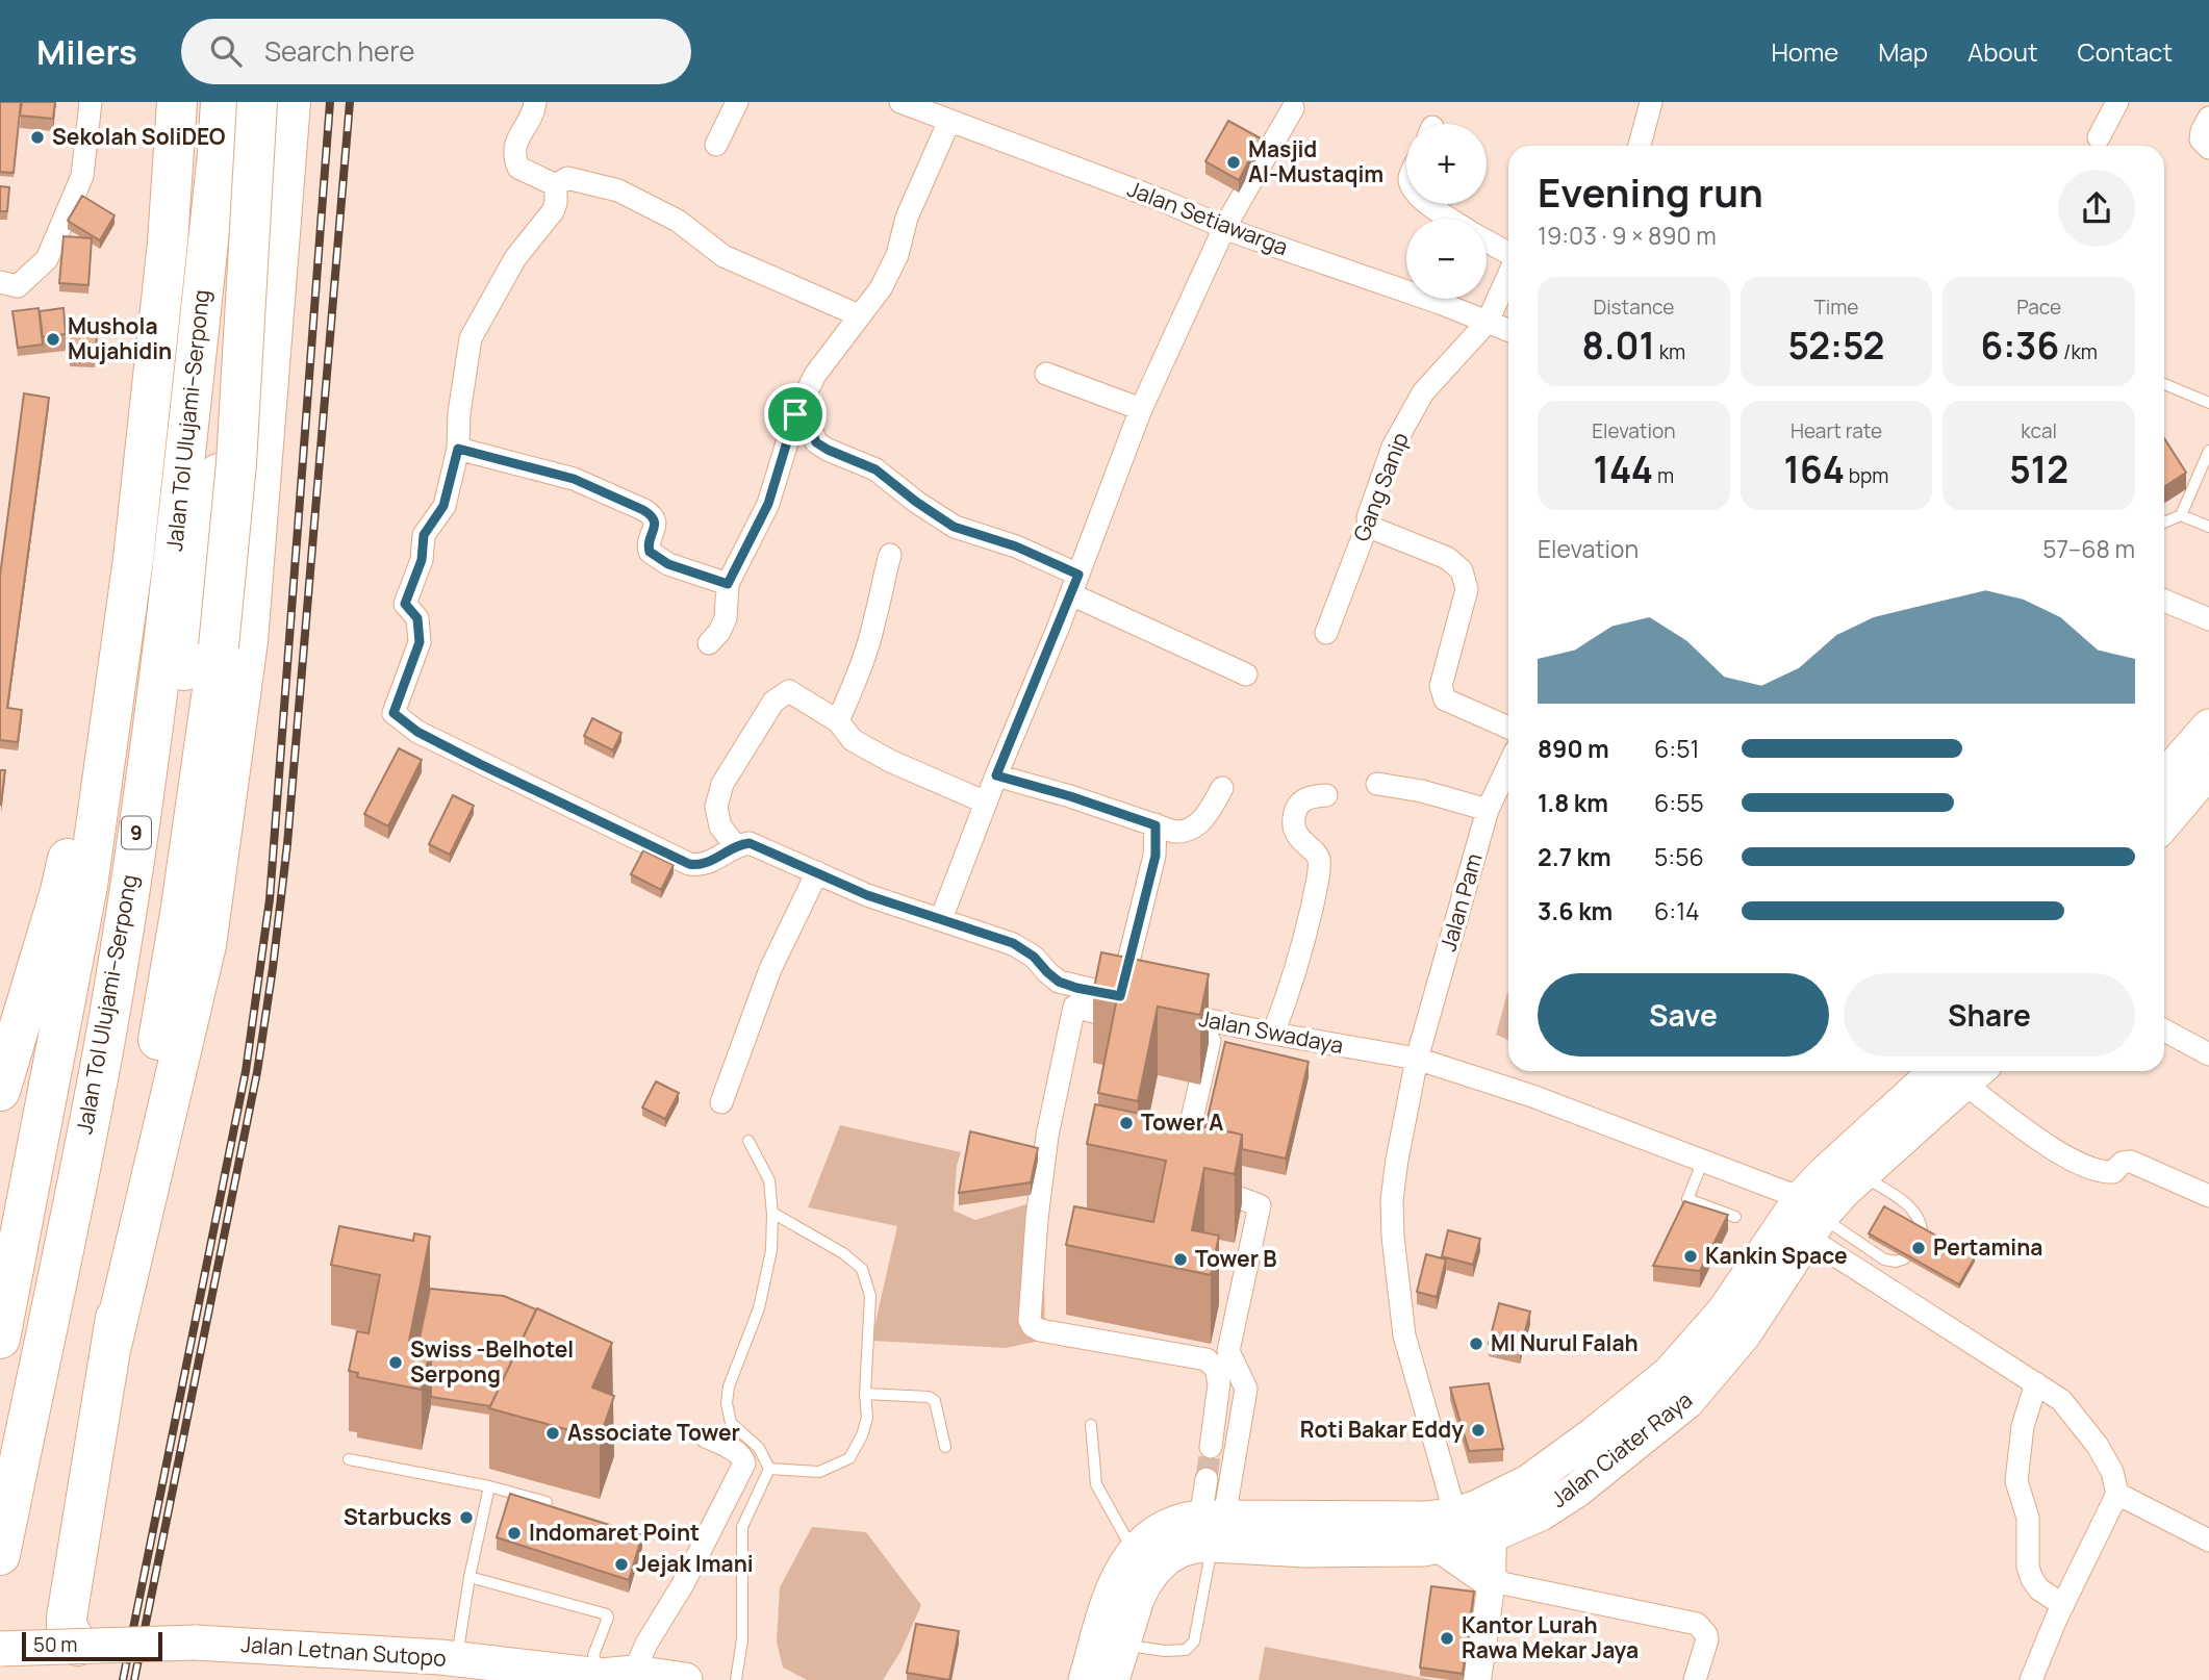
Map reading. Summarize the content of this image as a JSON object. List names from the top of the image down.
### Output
{
  "streets": {
    "highway": ["Jalan Tol Ulujami–Serpong", "9"],
    "main road": ["Jalan Ciater Raya", "Jalan Letnan Sutopo"],
    "street": [
      "Jalan Setiawarga",
      "Gang Sanip",
      "Jalan Pam",
      "Jalan Swadaya"
    ]
  },
  "crossings": [
    ["Jalan Setiawarga", "Gang Sanip"],
    ["Jalan Pam", "Jalan Swadaya"],
    ["Jalan Pam", "Jalan Ciater Raya"],
    ["Jalan Swadaya", "Jalan Ciater Raya"]
  ],
  "places": [
    "Sekolah SoliDEO",
    "Masjid Al-Mustaqim",
    "Mushola Mujahidin",
    "Tower A",
    "Pertamina",
    "Kankin Space",
    "Tower B",
    "MI Nurul Falah",
    "Swiss -Belhotel Serpong",
    "Roti Bakar Eddy",
    "Associate Tower",
    "Starbucks",
    "Indomaret Point",
    "Jejak Imani",
    "Kantor Lurah Rawa Mekar Jaya"
  ],
  "scale_bar": "50 m",
  "page": {
    "header": "Milers",
    "search": "Search here",
    "nav": [
      "Home",
      "Map",
      "About",
      "Contact"
    ],
    "map_buttons": ["+", "−"],
    "heading": ["Evening run", "19:03 · 9 × 890 m"],
    "stats": [
      ["Distance", "8.01 km"],
      ["Time", "52:52"],
      ["Pace", "6:36 /km"],
      ["Elevation", "144 m"],
      ["Heart rate", "164 bpm"],
      ["kcal", "512"]
    ],
    "chart": ["Elevation", "57–68 m"],
    "list": [
      {
        "name": "890 m",
        "note": "6:51"
      },
      {
        "name": "1.8 km",
        "note": "6:55"
      },
      {
        "name": "2.7 km",
        "note": "5:56"
      },
      {
        "name": "3.6 km",
        "note": "6:14"
      }
    ],
    "buttons": ["Save", "Share"],
    "scale": "50 m"
  }
}
